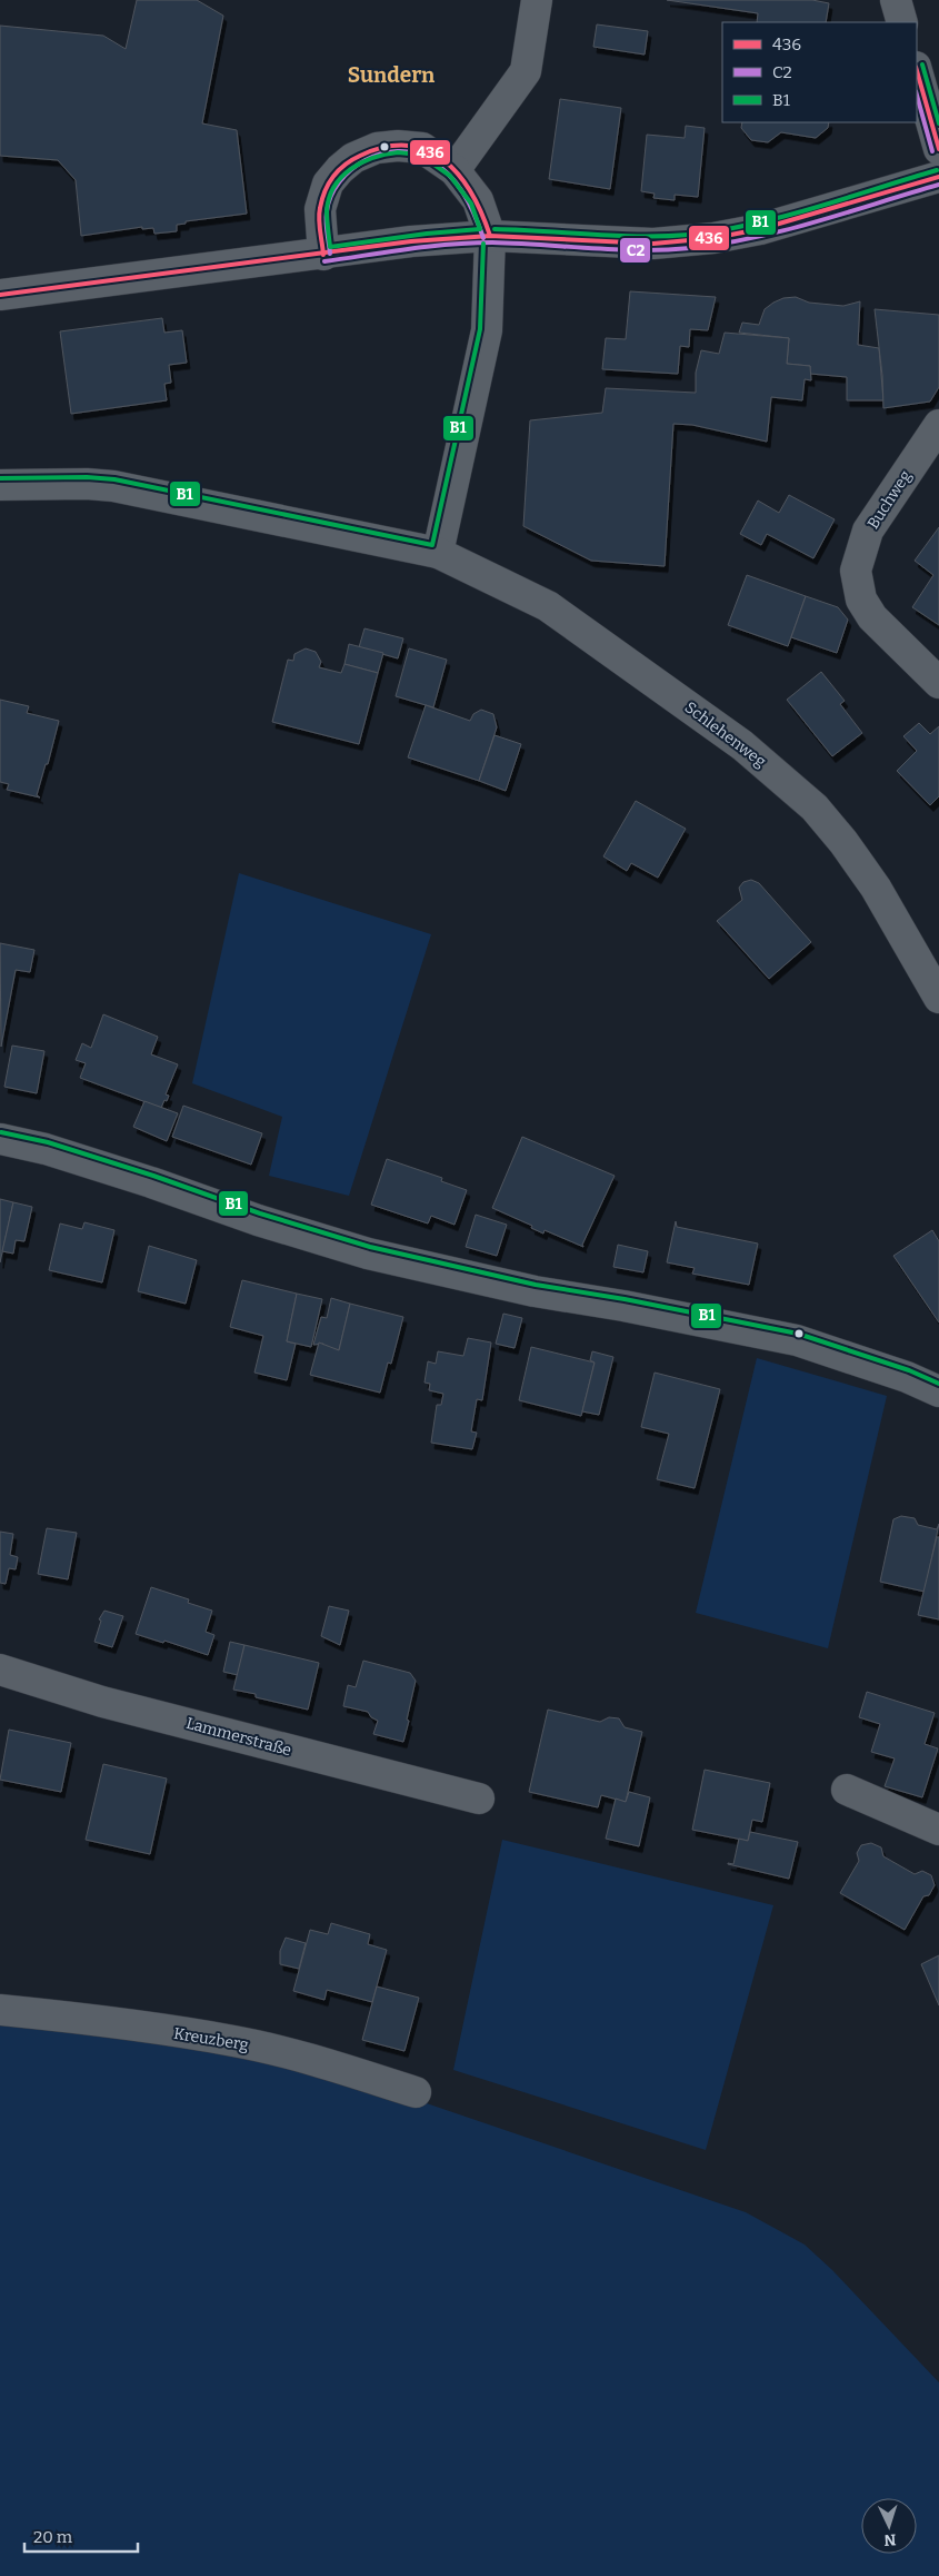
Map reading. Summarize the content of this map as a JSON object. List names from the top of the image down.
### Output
{
  "streets": {
    "street": [
      "Buchweg",
      "Schlehenweg",
      "Lammerstraße",
      "Kreuzberg"
    ]
  },
  "districts": ["Sundern"],
  "lines": ["transit line B1", "transit line 436", "transit line C2"],
  "legend": ["436", "C2", "B1"],
  "scale_bar": "20 m",
  "north": "bottom"
}
